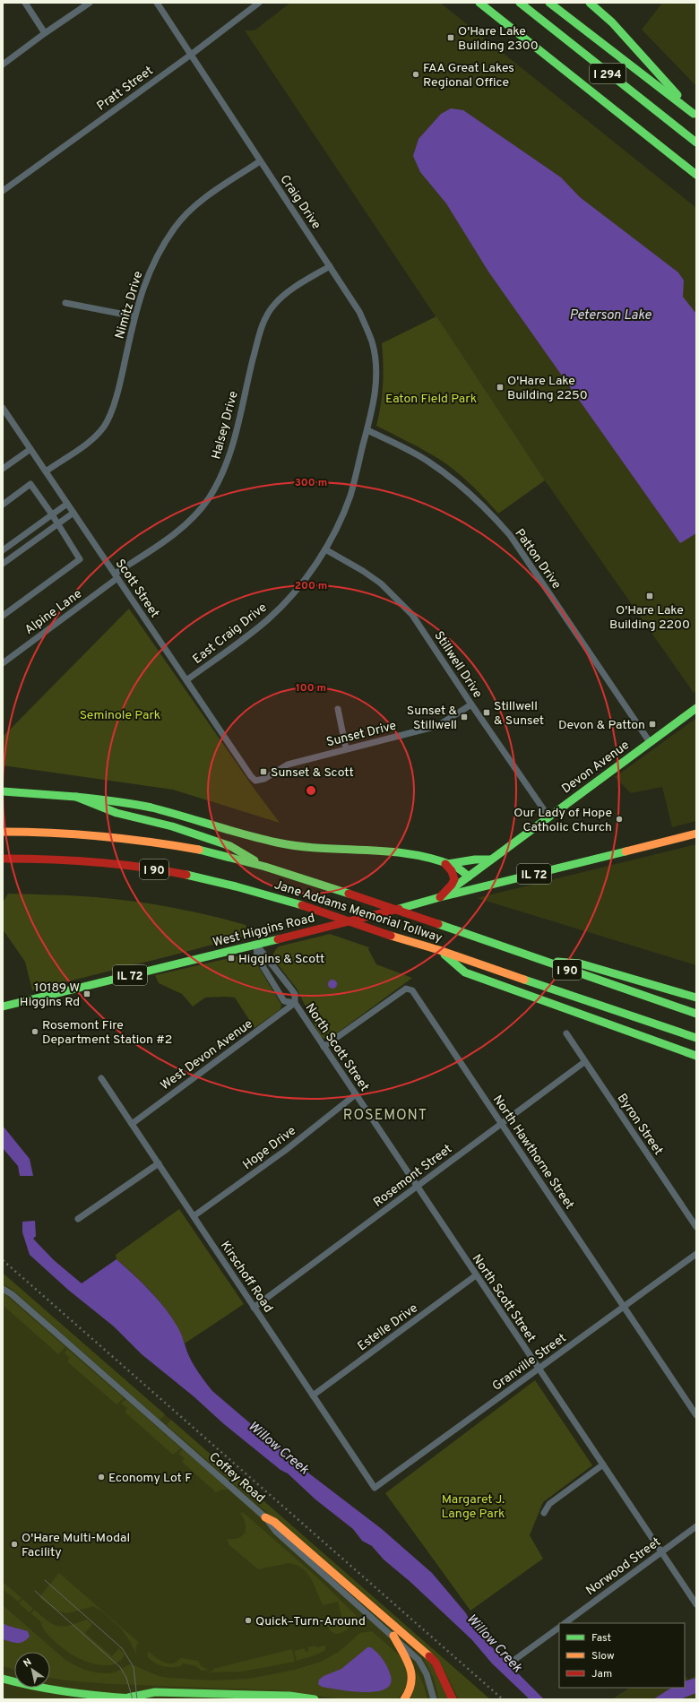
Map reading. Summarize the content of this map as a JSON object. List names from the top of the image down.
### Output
{
  "streets": {
    "main road": [
      "I 294",
      "Devon Avenue",
      "I 90",
      "IL 72",
      "Jane Addams Memorial Tollway",
      "West Higgins Road"
    ],
    "street": [
      "Pratt Street",
      "Craig Drive",
      "Nimitz Drive",
      "Halsey Drive",
      "Patton Drive",
      "Scott Street",
      "Alpine Lane",
      "East Craig Drive",
      "Stillwell Drive",
      "Sunset Drive",
      "North Scott Street",
      "West Devon Avenue",
      "Byron Street",
      "Hope Drive",
      "North Hawthorne Street",
      "Rosemont Street",
      "Kirschoff Road",
      "Estelle Drive",
      "Granville Street",
      "Coffey Road",
      "Norwood Street"
    ]
  },
  "crossings": [
    ["Pratt Street", "Craig Drive"],
    ["Craig Drive", "Nimitz Drive"],
    ["Craig Drive", "Halsey Drive"],
    ["Craig Drive", "Patton Drive"],
    ["Craig Drive", "East Craig Drive"],
    ["Nimitz Drive", "Scott Street"],
    ["Halsey Drive", "Scott Street"],
    ["Halsey Drive", "Alpine Lane"],
    ["Patton Drive", "East Craig Drive"],
    ["Patton Drive", "Devon Avenue"],
    ["Scott Street", "Alpine Lane"],
    ["Scott Street", "East Craig Drive"],
    ["Scott Street", "Sunset Drive"],
    ["East Craig Drive", "Stillwell Drive"],
    ["Stillwell Drive", "Sunset Drive"],
    ["Stillwell Drive", "Devon Avenue"],
    ["Devon Avenue", "West Higgins Road"],
    ["West Higgins Road", "North Scott Street"],
    ["North Scott Street", "West Devon Avenue"],
    ["North Scott Street", "Hope Drive"],
    ["North Scott Street", "North Hawthorne Street"],
    ["North Scott Street", "Rosemont Street"],
    ["North Scott Street", "Estelle Drive"],
    ["North Scott Street", "Granville Street"],
    ["North Scott Street", "Norwood Street"],
    ["West Devon Avenue", "Kirschoff Road"],
    ["Byron Street", "Rosemont Street"],
    ["Hope Drive", "Kirschoff Road"],
    ["North Hawthorne Street", "Rosemont Street"],
    ["North Hawthorne Street", "Granville Street"],
    ["Rosemont Street", "Kirschoff Road"],
    ["Kirschoff Road", "Estelle Drive"],
    ["Kirschoff Road", "Granville Street"]
  ],
  "districts": ["ROSEMONT"],
  "water": ["Peterson Lake", "Willow Creek"],
  "parks": ["Eaton Field Park", "Seminole Park", "Margaret J. Lange Park"],
  "places": {
    "transit": [
      "O'Hare Lake Building 2300",
      "O'Hare Lake Building 2250",
      "O'Hare Lake Building 2200",
      "Stillwell & Sunset",
      "Sunset & Stillwell",
      "Devon & Patton",
      "Sunset & Scott",
      "Higgins & Scott",
      "10189 W Higgins Rd"
    ],
    "other": [
      "FAA Great Lakes Regional Office",
      "Our Lady of Hope Catholic Church",
      "Rosemont Fire Department Station #2",
      "Economy Lot F",
      "O'Hare Multi-Modal Facility",
      "Quick–Turn-Around"
    ]
  },
  "legend": ["Fast", "Slow", "Jam"],
  "north": "top left",
  "rings": ["300 m", "200 m", "100 m"]
}
